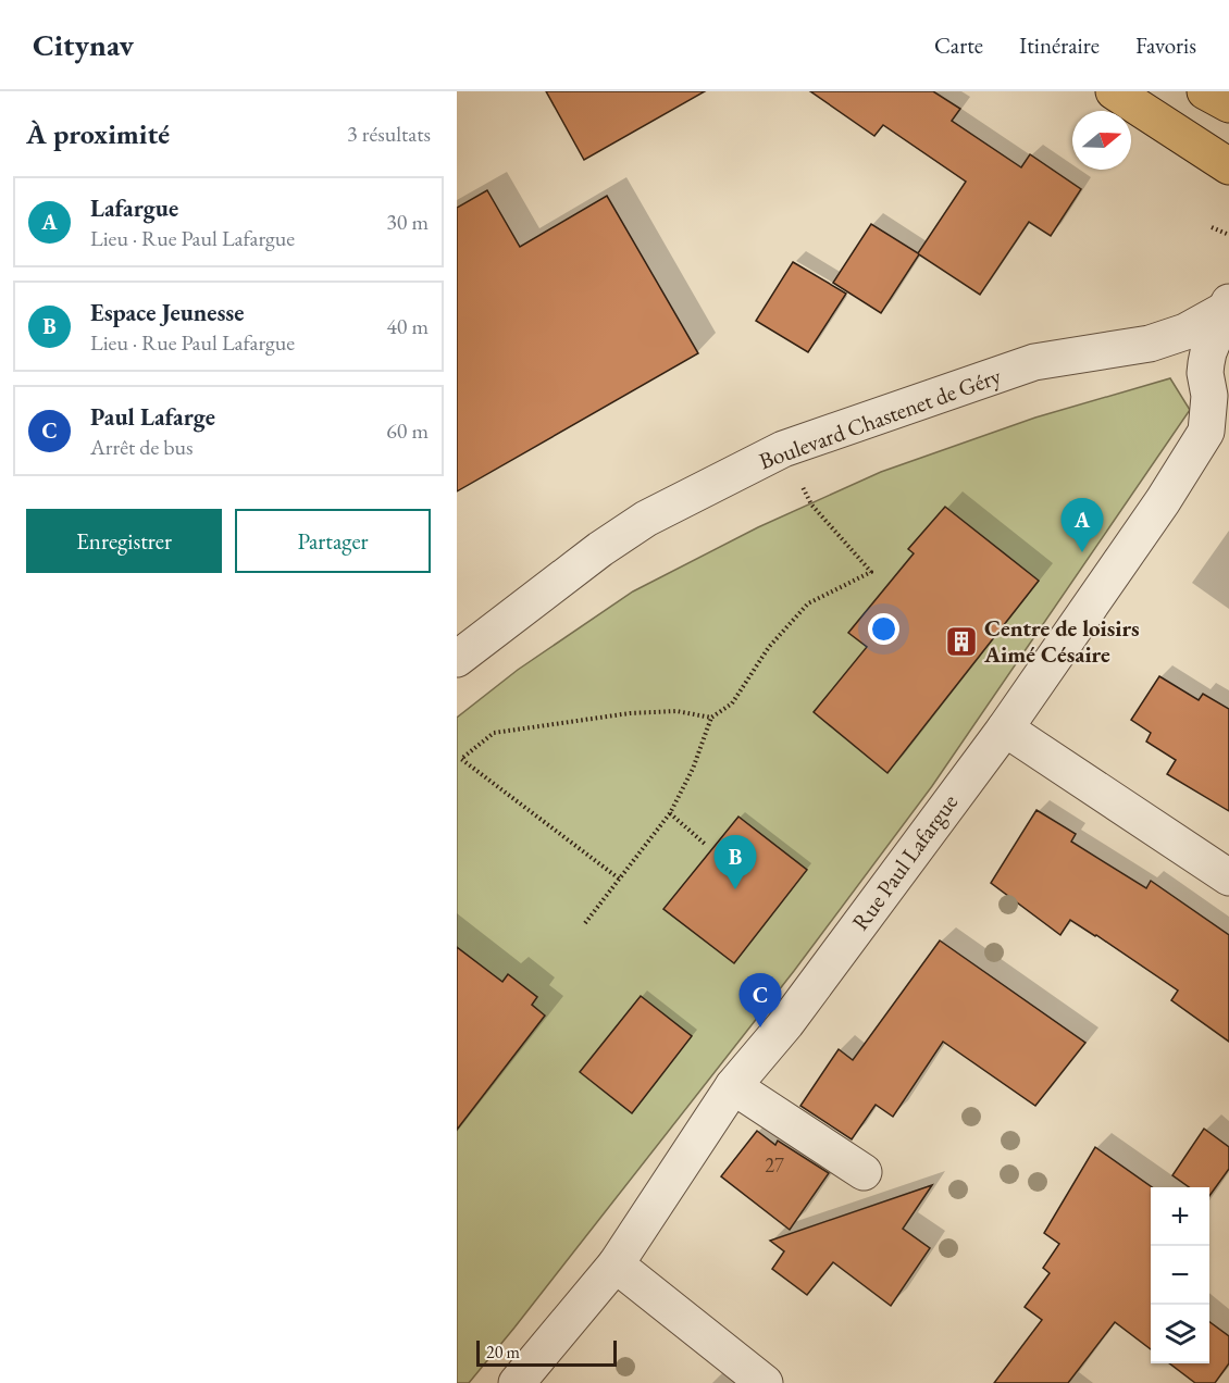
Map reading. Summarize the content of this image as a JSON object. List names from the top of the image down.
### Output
{
  "streets": {
    "street": ["Boulevard Chastenet de Géry", "Rue Paul Lafargue"]
  },
  "crossings": [
    ["Boulevard Chastenet de Géry", "Rue Paul Lafargue"]
  ],
  "places": {
    "building": ["Centre de loisirs Aimé Césaire"]
  },
  "house_numbers": ["27"],
  "scale_bar": "20 m",
  "north": "right",
  "page": {
    "header": "Citynav",
    "nav": ["Carte", "Itinéraire", "Favoris"],
    "heading": ["À proximité", "3 résultats"],
    "list": [
      {
        "mark": "A",
        "name": "Lafargue",
        "note": "Lieu · Rue Paul Lafargue",
        "value": "30 m"
      },
      {
        "mark": "B",
        "name": "Espace Jeunesse",
        "note": "Lieu · Rue Paul Lafargue",
        "value": "40 m"
      },
      {
        "mark": "C",
        "name": "Paul Lafarge",
        "note": "Arrêt de bus",
        "value": "60 m"
      }
    ],
    "buttons": ["Enregistrer", "Partager"],
    "pins": ["A", "B", "C"],
    "map_buttons": ["+", "−"],
    "scale": "20 m"
  }
}
